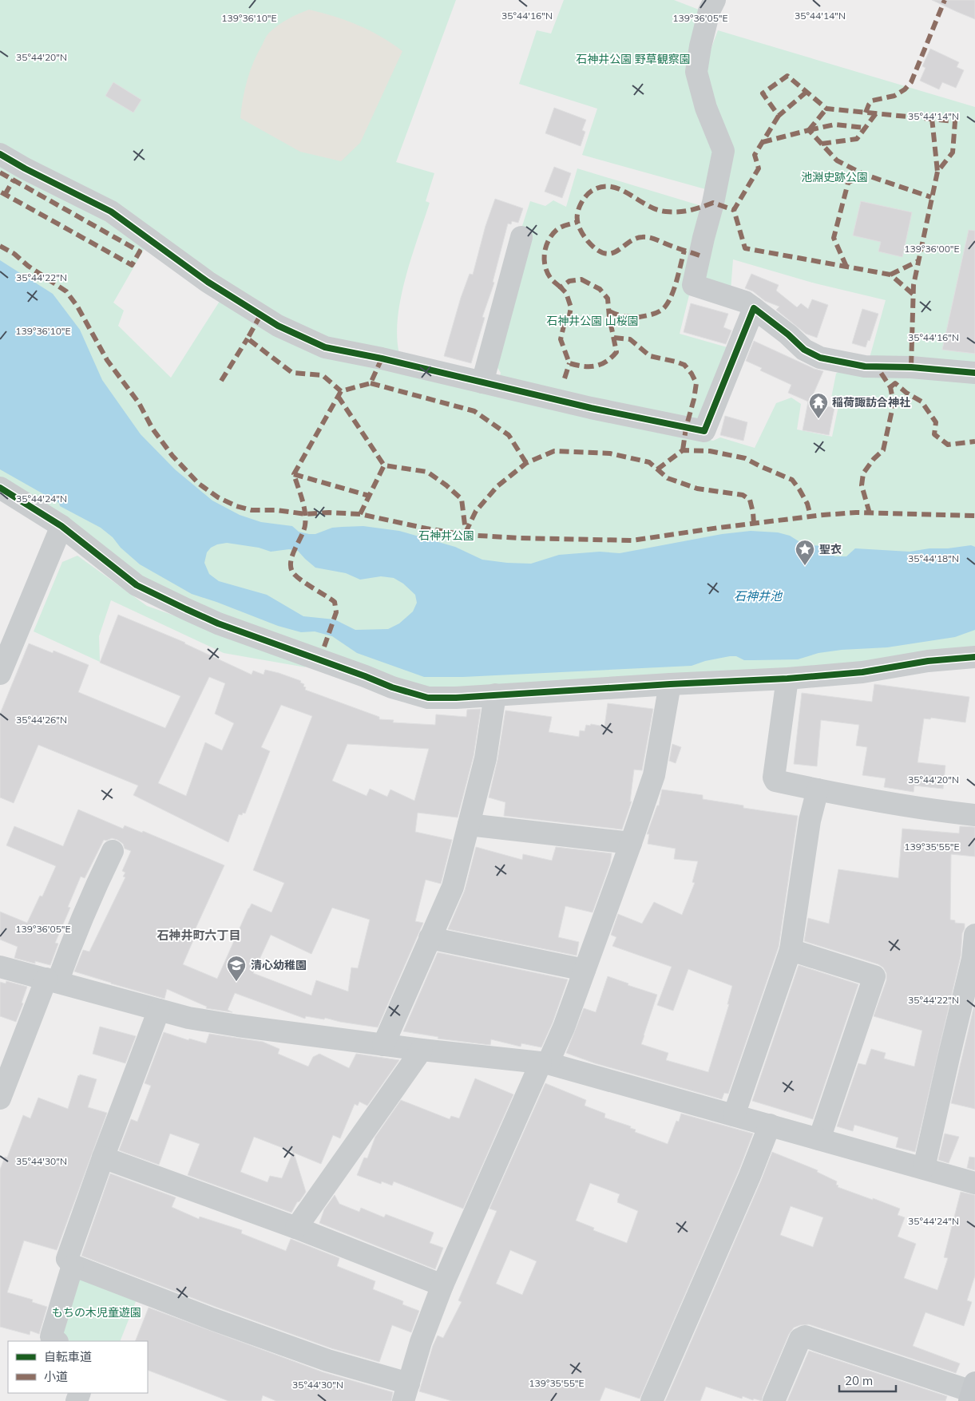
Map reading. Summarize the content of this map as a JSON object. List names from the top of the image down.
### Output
{
  "districts": ["石神井町六丁目"],
  "water": ["石神井池"],
  "parks": [
    "石神井公園 野草観察園",
    "池淵史跡公園",
    "石神井公園 山桜園",
    "石神井公園",
    "もちの木児童遊園"
  ],
  "places": {
    "temple": ["稲荷諏訪合神社"],
    "place": ["聖衣"],
    "school or university": ["清心幼稚園"]
  },
  "legend": ["自転車道", "小道"],
  "scale_bar": "20 m",
  "coordinates": [
    "35°44'16\"N",
    "35°44'14\"N",
    "139°36'10\"E",
    "139°36'05\"E",
    "35°44'20\"N",
    "139°36'00\"E",
    "35°44'22\"N",
    "35°44'24\"N",
    "35°44'18\"N",
    "35°44'26\"N",
    "139°35'55\"E",
    "35°44'30\"N"
  ]
}
